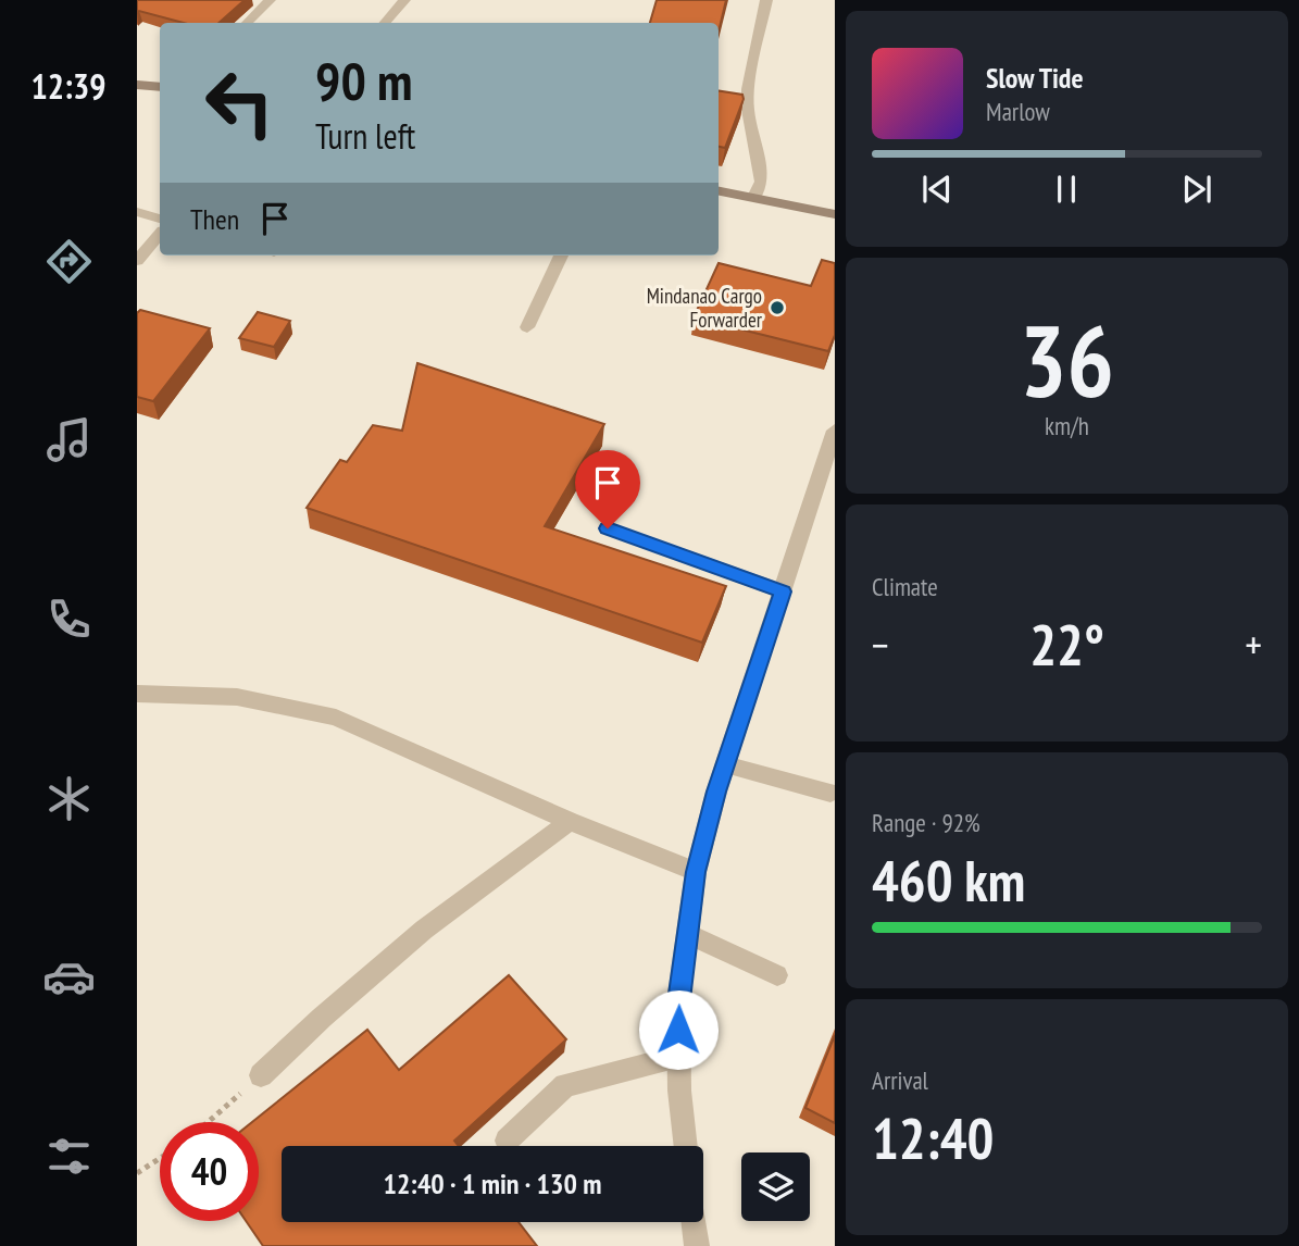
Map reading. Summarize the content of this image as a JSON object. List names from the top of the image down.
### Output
{
  "places": ["Mindanao Cargo Forwarder"],
  "page": {
    "tabs": "12:39",
    "turn": ["90 m", "Turn left"],
    "song": ["Slow Tide", "Marlow"],
    "then": "Then",
    "tile": [
      ["36", "km/h"],
      "Climate",
      ["Range · 92%", "460 km"],
      ["Arrival", "12:40"]
    ],
    "heat": ["−", "22°", "+"],
    "limit": "40",
    "trip": "12:40 · 1 min · 130 m"
  }
}
